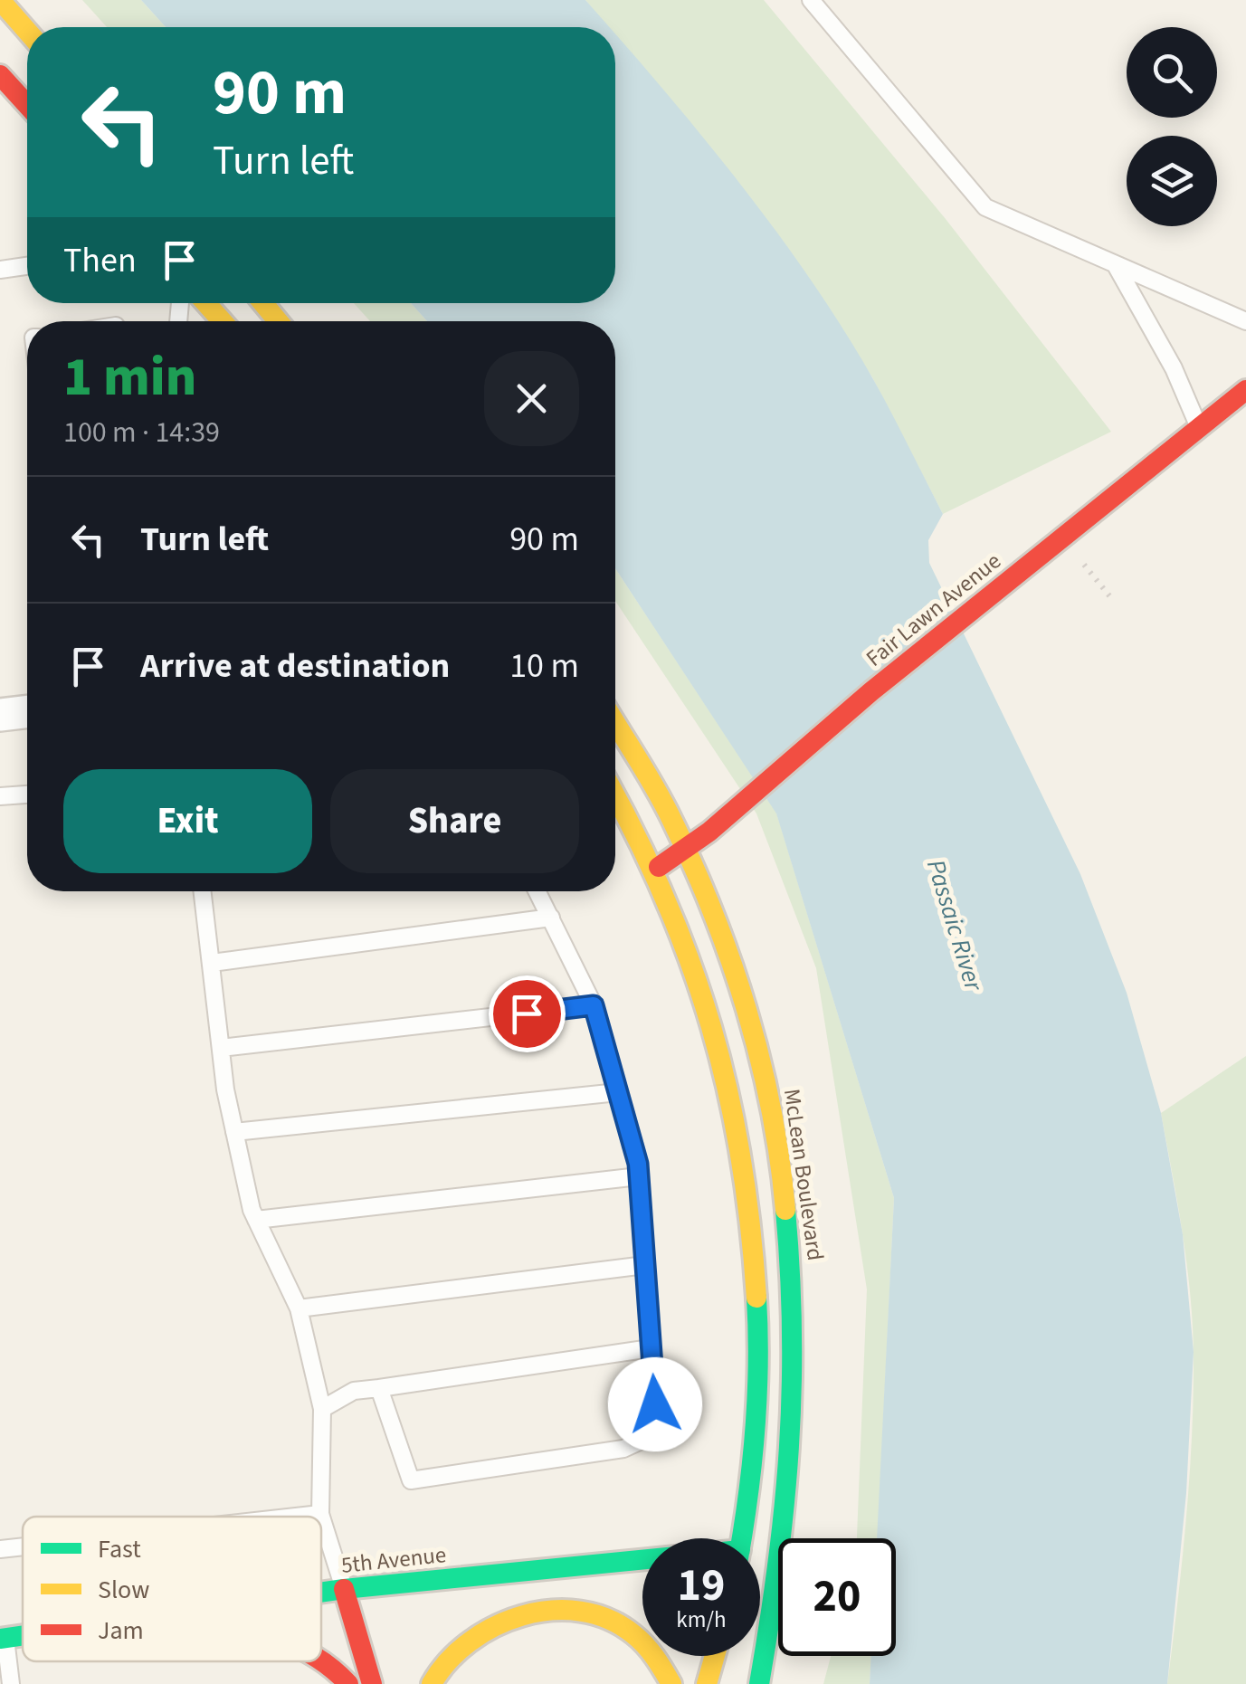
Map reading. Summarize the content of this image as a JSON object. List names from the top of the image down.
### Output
{
  "streets": {
    "main road": ["Fair Lawn Avenue", "McLean Boulevard", "5th Avenue"]
  },
  "crossings": [
    ["Fair Lawn Avenue", "McLean Boulevard"]
  ],
  "water": ["Passaic River"],
  "legend": ["Fast", "Slow", "Jam"],
  "page": {
    "turn": ["90 m", "Turn left"],
    "then": "Then",
    "heading": ["1 min", "100 m · 14:39"],
    "list": [
      {
        "name": "Turn left",
        "value": "90 m"
      },
      {
        "name": "Arrive at destination",
        "value": "10 m"
      }
    ],
    "buttons": ["Exit", "Share"],
    "speed": "19 km/h",
    "limit": "20"
  }
}
